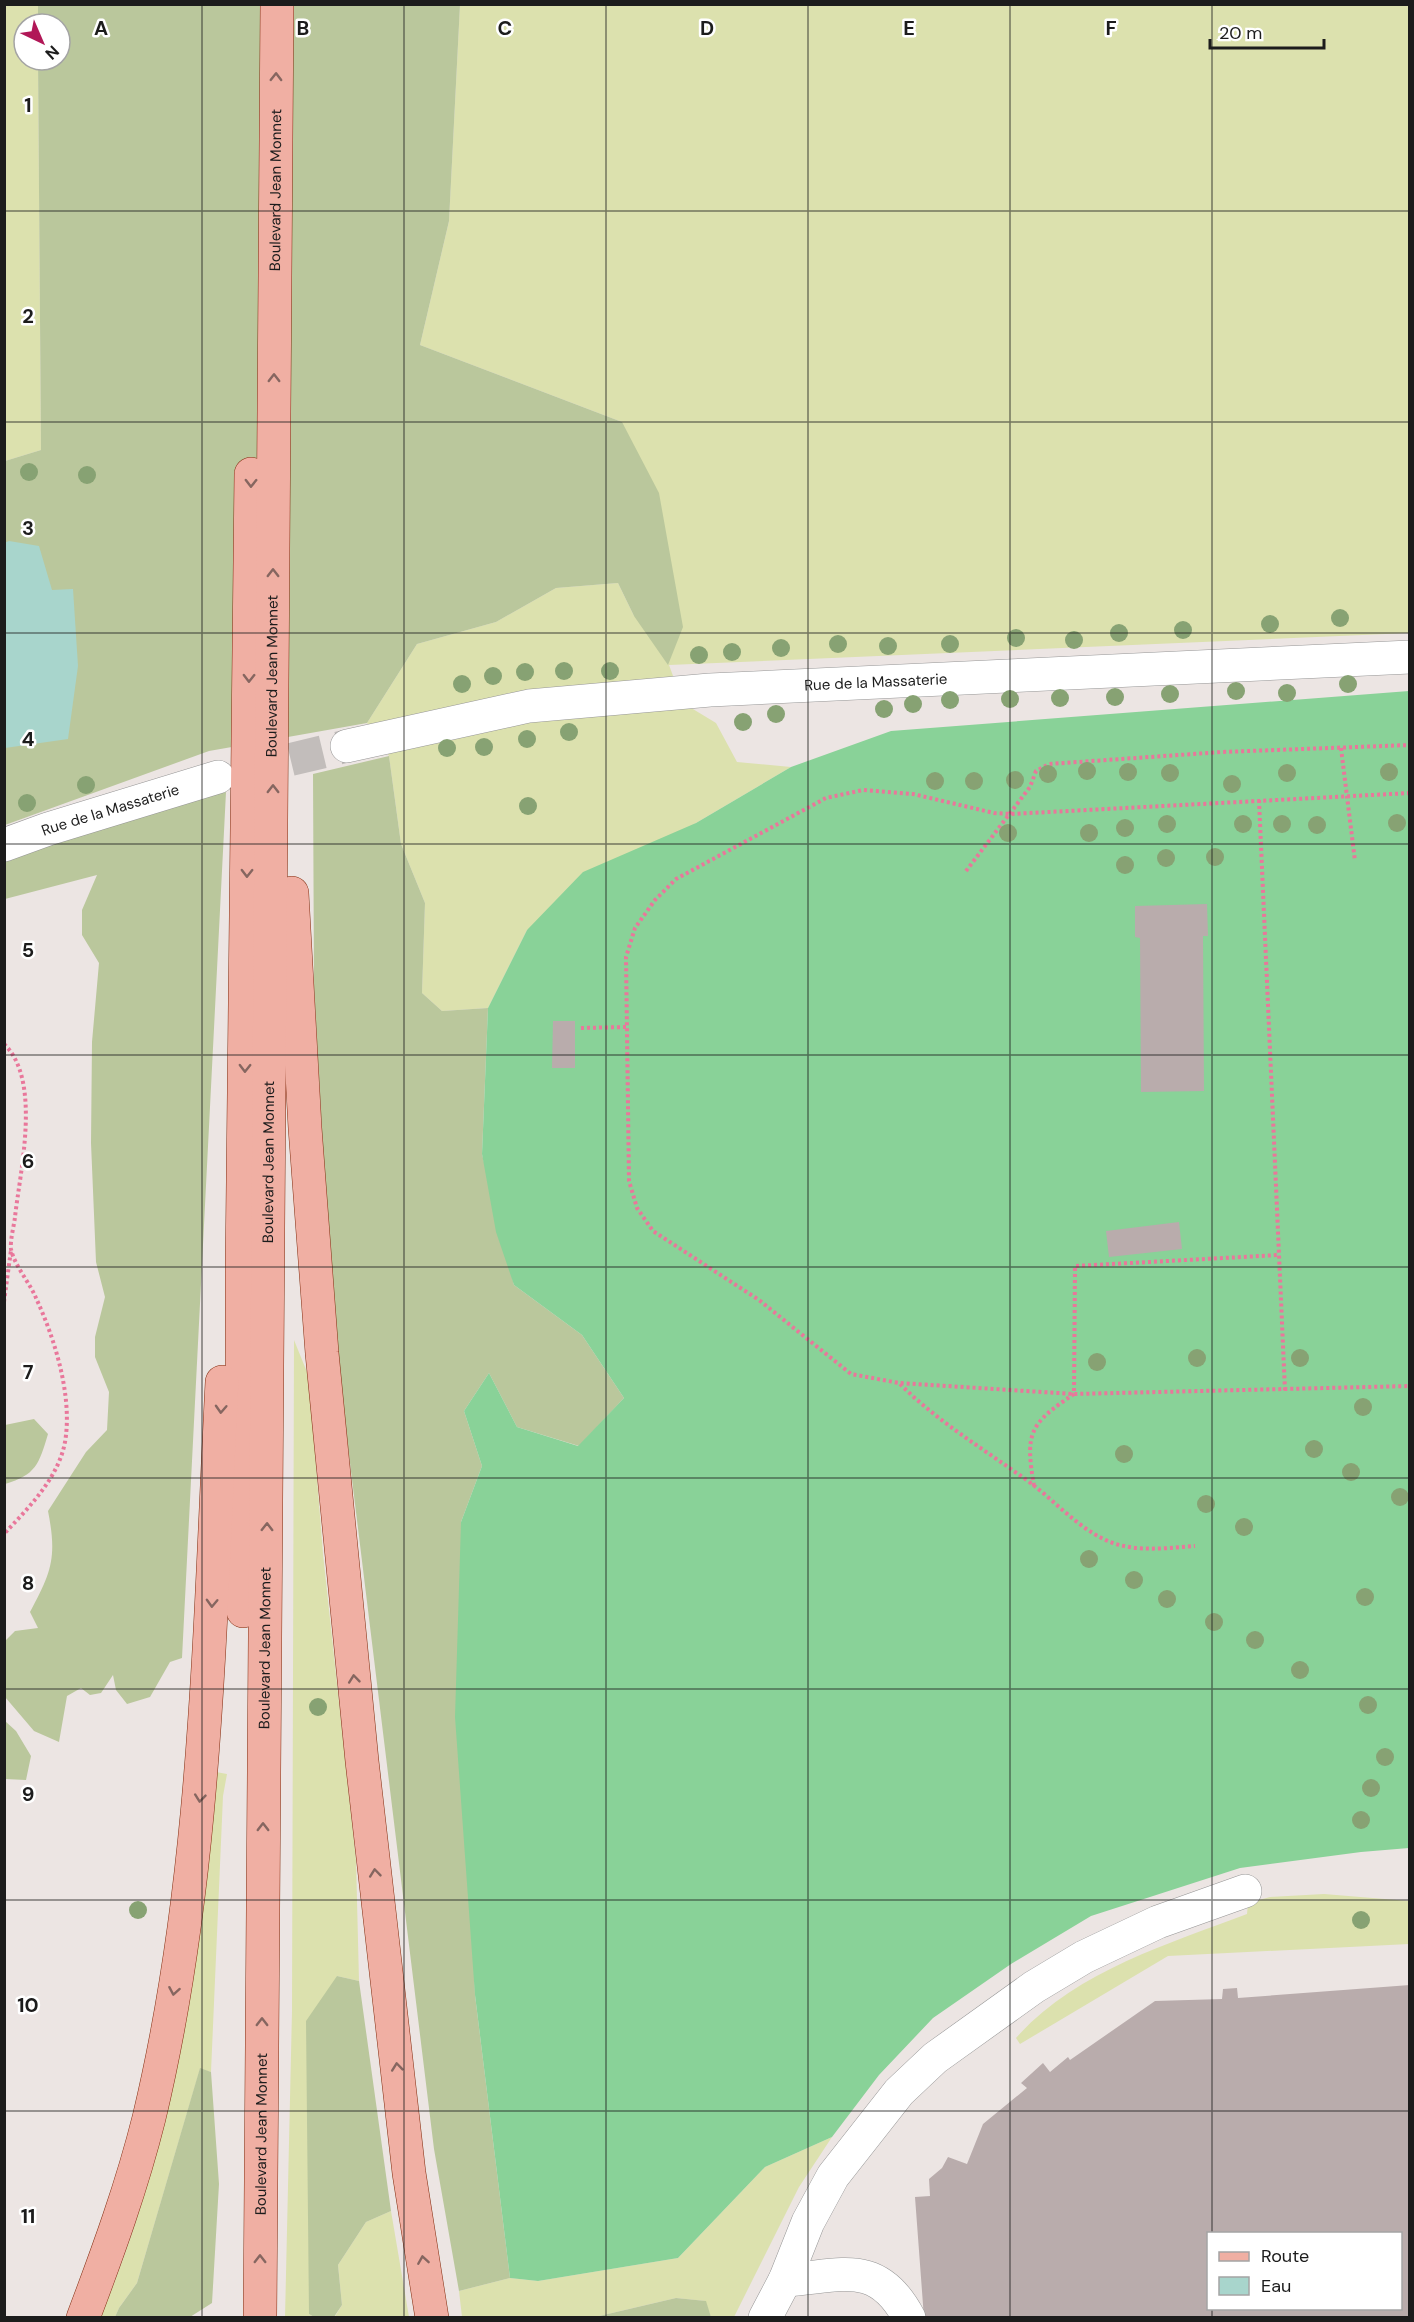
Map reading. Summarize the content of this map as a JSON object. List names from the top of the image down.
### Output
{
  "streets": {
    "main road": ["Boulevard Jean Monnet"],
    "street": ["Rue de la Massaterie"]
  },
  "legend": ["Route", "Eau"],
  "scale_bar": "20 m",
  "north": "bottom right",
  "grid": {
    "columns": [
      "A",
      "B",
      "C",
      "D",
      "E",
      "F"
    ],
    "rows": [
      "1",
      "2",
      "3",
      "4",
      "5",
      "6",
      "7",
      "8",
      "9",
      "10",
      "11"
    ]
  }
}
